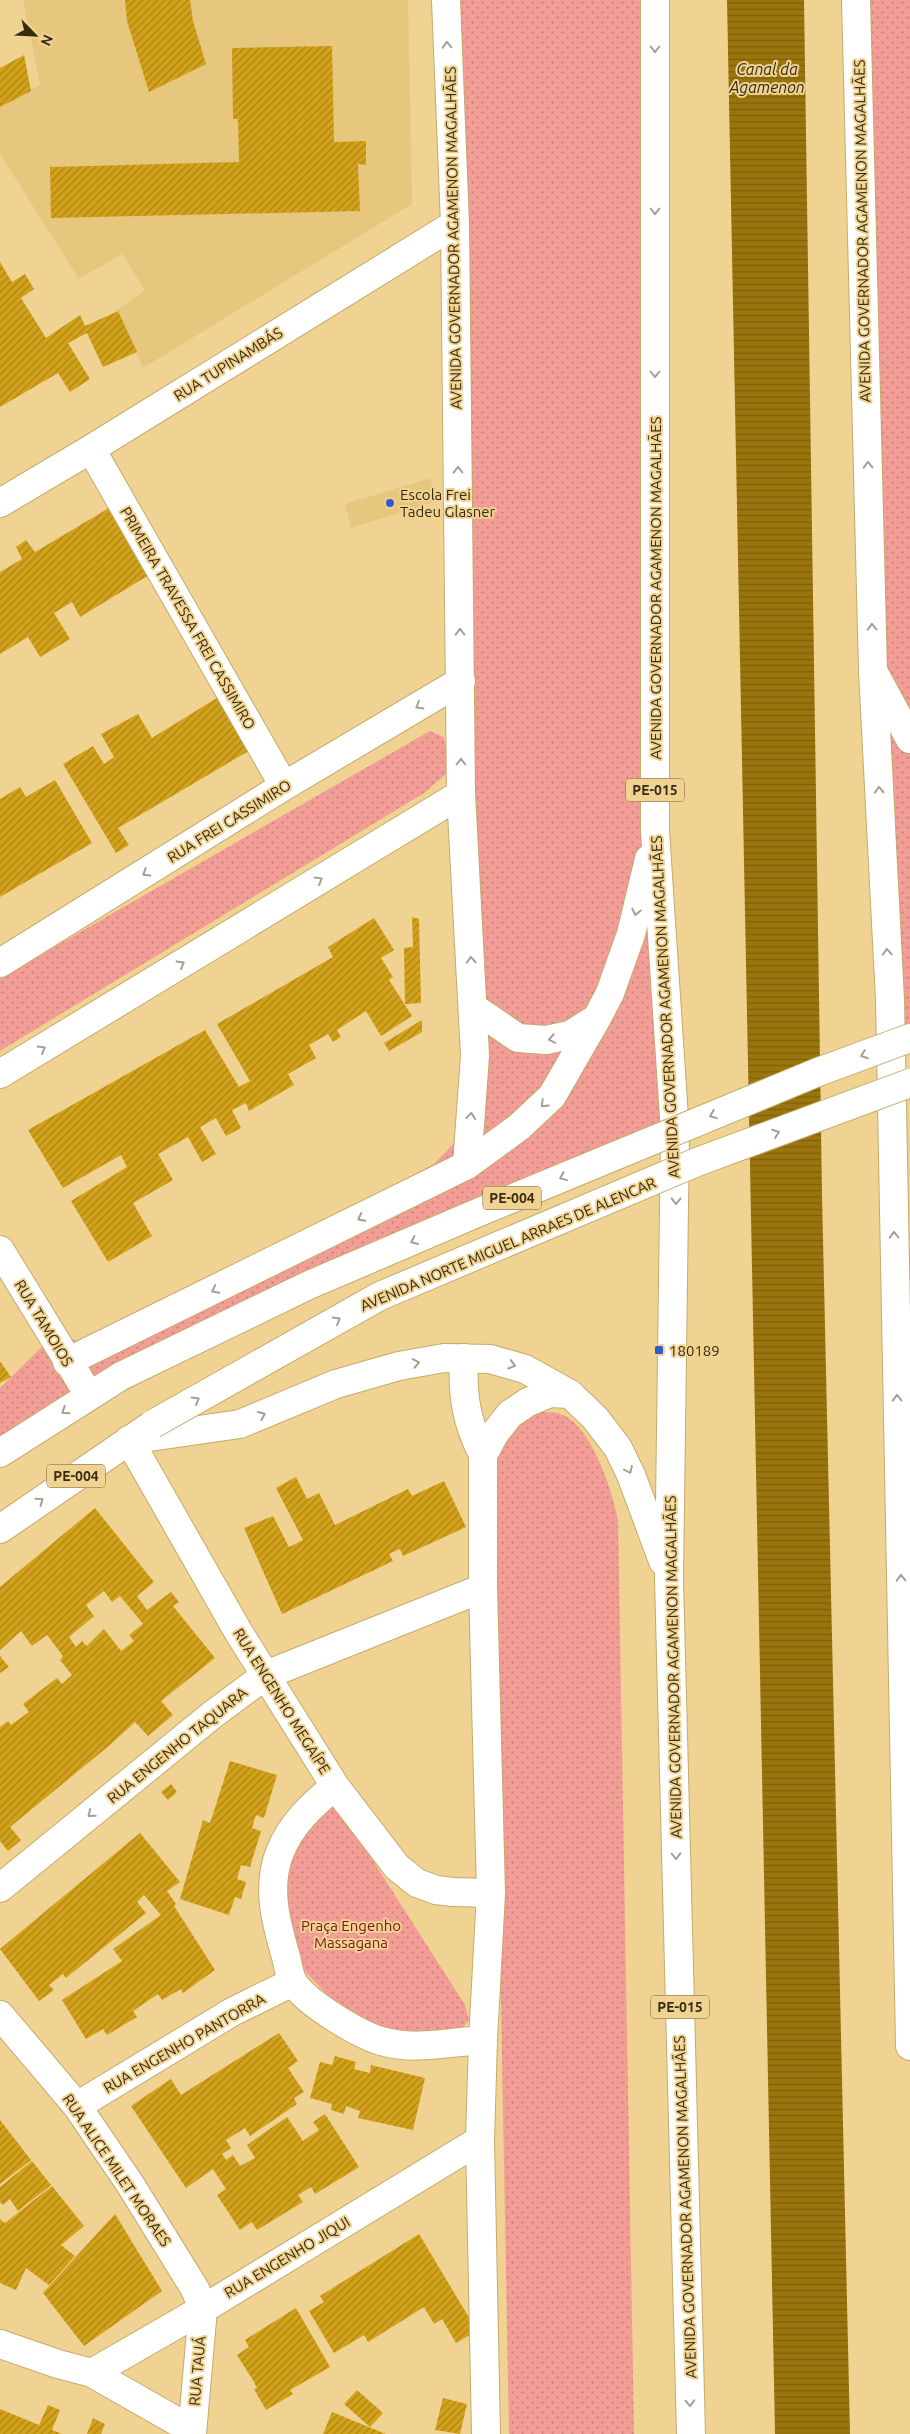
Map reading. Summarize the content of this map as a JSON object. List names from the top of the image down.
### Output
{
  "streets": {
    "main road": [
      "AVENIDA GOVERNADOR AGAMENON MAGALHÃES",
      "RUA TUPINAMBÁS",
      "PRIMEIRA TRAVESSA FREI CASSIMIRO",
      "PE-015",
      "RUA FREI CASSIMIRO",
      "PE-004",
      "AVENIDA NORTE MIGUEL ARRAES DE ALENCAR",
      "RUA TAMOIOS",
      "RUA ENGENHO MEGAÍPE",
      "RUA ENGENHO TAQUARA",
      "RUA ENGENHO PANTORRA",
      "RUA ALICE MILET MORAES",
      "RUA ENGENHO JIQUI",
      "RUA TAUÁ"
    ]
  },
  "crossings": [
    ["AVENIDA GOVERNADOR AGAMENON MAGALHÃES", "RUA TUPINAMBÁS"],
    ["AVENIDA GOVERNADOR AGAMENON MAGALHÃES", "RUA FREI CASSIMIRO"],
    ["RUA TUPINAMBÁS", "PRIMEIRA TRAVESSA FREI CASSIMIRO"],
    ["PRIMEIRA TRAVESSA FREI CASSIMIRO", "RUA FREI CASSIMIRO"],
    ["PE-004", "RUA TAMOIOS"],
    ["AVENIDA NORTE MIGUEL ARRAES DE ALENCAR", "RUA ENGENHO MEGAÍPE"],
    ["RUA ENGENHO MEGAÍPE", "RUA ENGENHO TAQUARA"],
    ["RUA ENGENHO PANTORRA", "RUA ALICE MILET MORAES"],
    ["RUA ALICE MILET MORAES", "RUA ENGENHO JIQUI"],
    ["RUA ALICE MILET MORAES", "RUA TAUÁ"],
    ["RUA ENGENHO JIQUI", "RUA TAUÁ"]
  ],
  "one_way": ["RUA ENGENHO TAQUARA"],
  "water": ["Canal da Agamenon"],
  "parks": ["Praça Engenho Massagana"],
  "places": {
    "other": ["Escola Frei Tadeu Glasner"],
    "transit": ["180189"]
  },
  "north": "bottom right"
}
